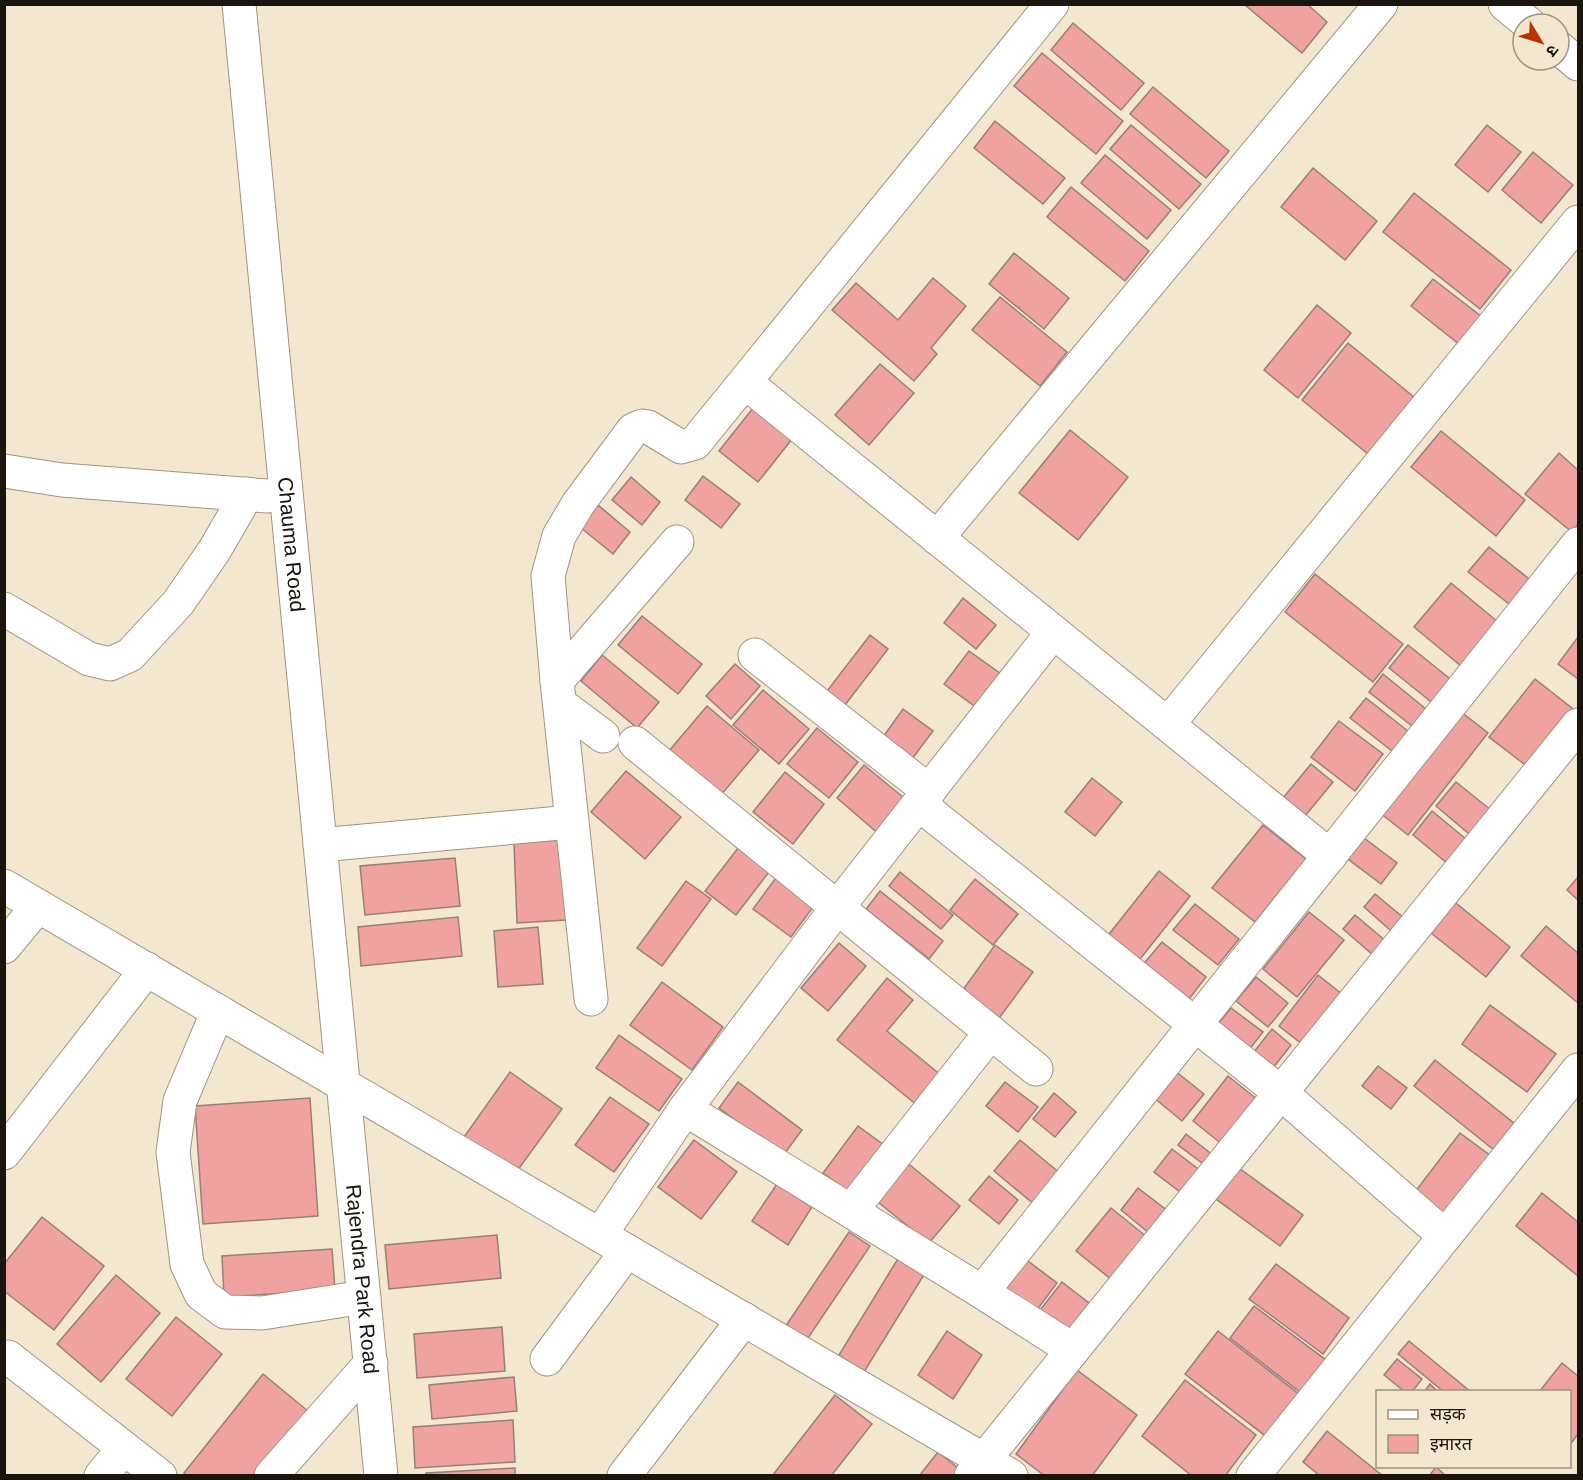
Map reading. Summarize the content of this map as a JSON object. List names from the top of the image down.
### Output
{
  "streets": {
    "street": ["Chauma Road", "Rajendra Park Road"]
  },
  "crossings": [
    ["Chauma Road", "Rajendra Park Road"]
  ],
  "legend": ["सड़क", "इमारत"],
  "north": "bottom right"
}
